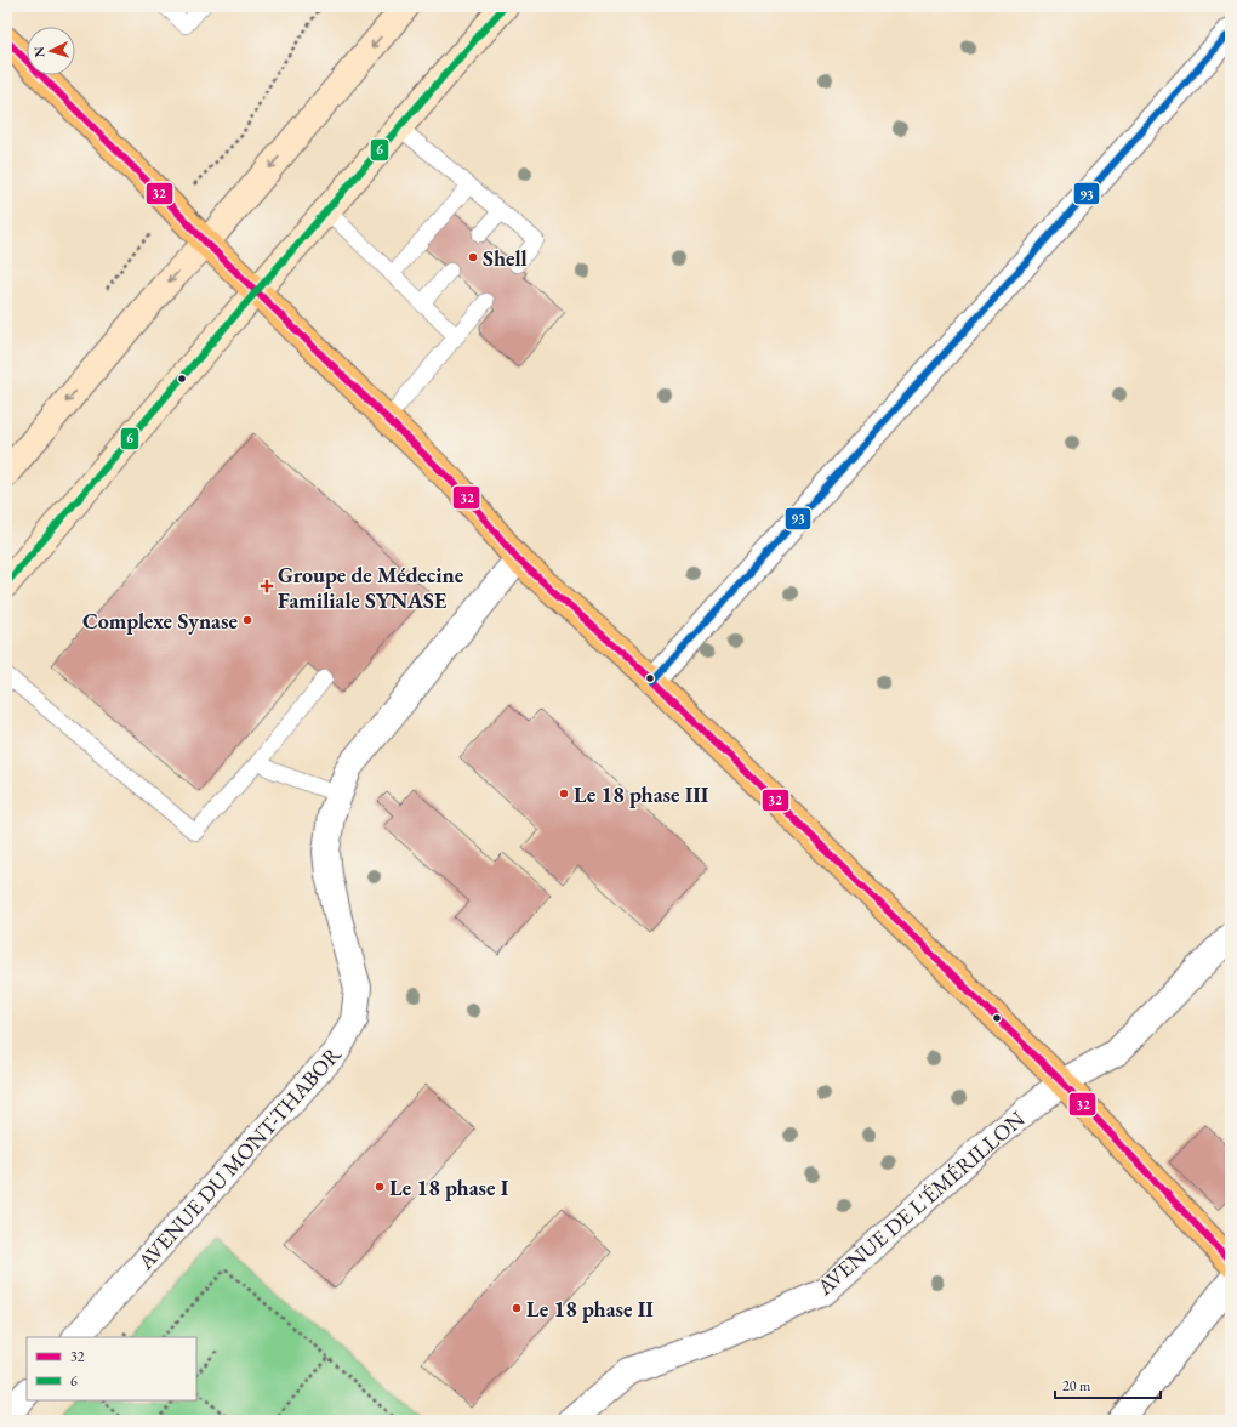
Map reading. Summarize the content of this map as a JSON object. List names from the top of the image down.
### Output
{
  "streets": {
    "street": ["AVENUE DU MONT-THABOR", "AVENUE DE L'ÉMÉRILLON"]
  },
  "places": {
    "other": [
      "Shell",
      "Complexe Synase",
      "Le 18 phase III",
      "Le 18 phase I",
      "Le 18 phase II"
    ],
    "health": ["Groupe de Médecine Familiale SYNASE"]
  },
  "lines": ["transit line 6", "transit line 93", "transit line 32"],
  "legend": ["32", "6"],
  "scale_bar": "20 m",
  "north": "left"
}
